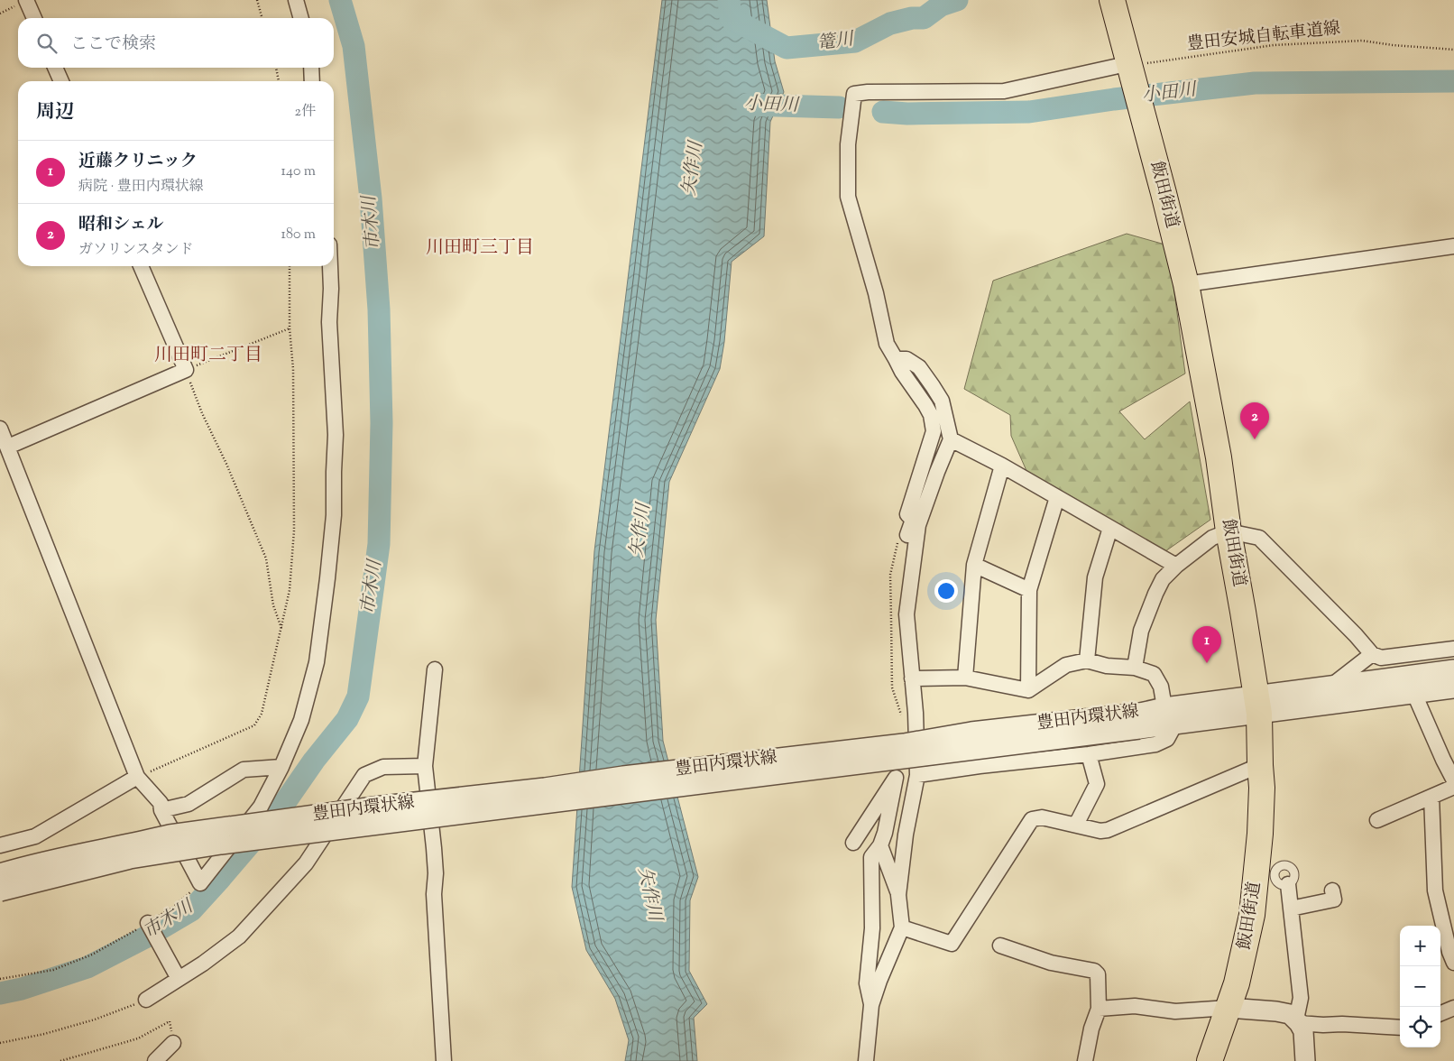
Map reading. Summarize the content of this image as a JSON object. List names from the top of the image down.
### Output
{
  "streets": {
    "highway": ["飯田街道"],
    "street": ["豊田内環状線"],
    "path": ["豊田安城自転車道線"]
  },
  "crossings": [
    ["豊田安城自転車道線", "飯田街道"],
    ["飯田街道", "豊田内環状線"]
  ],
  "districts": ["川田町三丁目", "川田町二丁目"],
  "water": [
    "篭川",
    "小田川",
    "矢作川",
    "市木川"
  ],
  "page": {
    "search": "ここで検索",
    "heading": ["周辺", "2件"],
    "list": [
      {
        "mark": "1",
        "name": "近藤クリニック",
        "note": "病院 · 豊田内環状線",
        "value": "140 m"
      },
      {
        "mark": "2",
        "name": "昭和シェル",
        "note": "ガソリンスタンド",
        "value": "180 m"
      }
    ],
    "pins": ["2", "1"],
    "map_buttons": ["+", "−"]
  }
}
